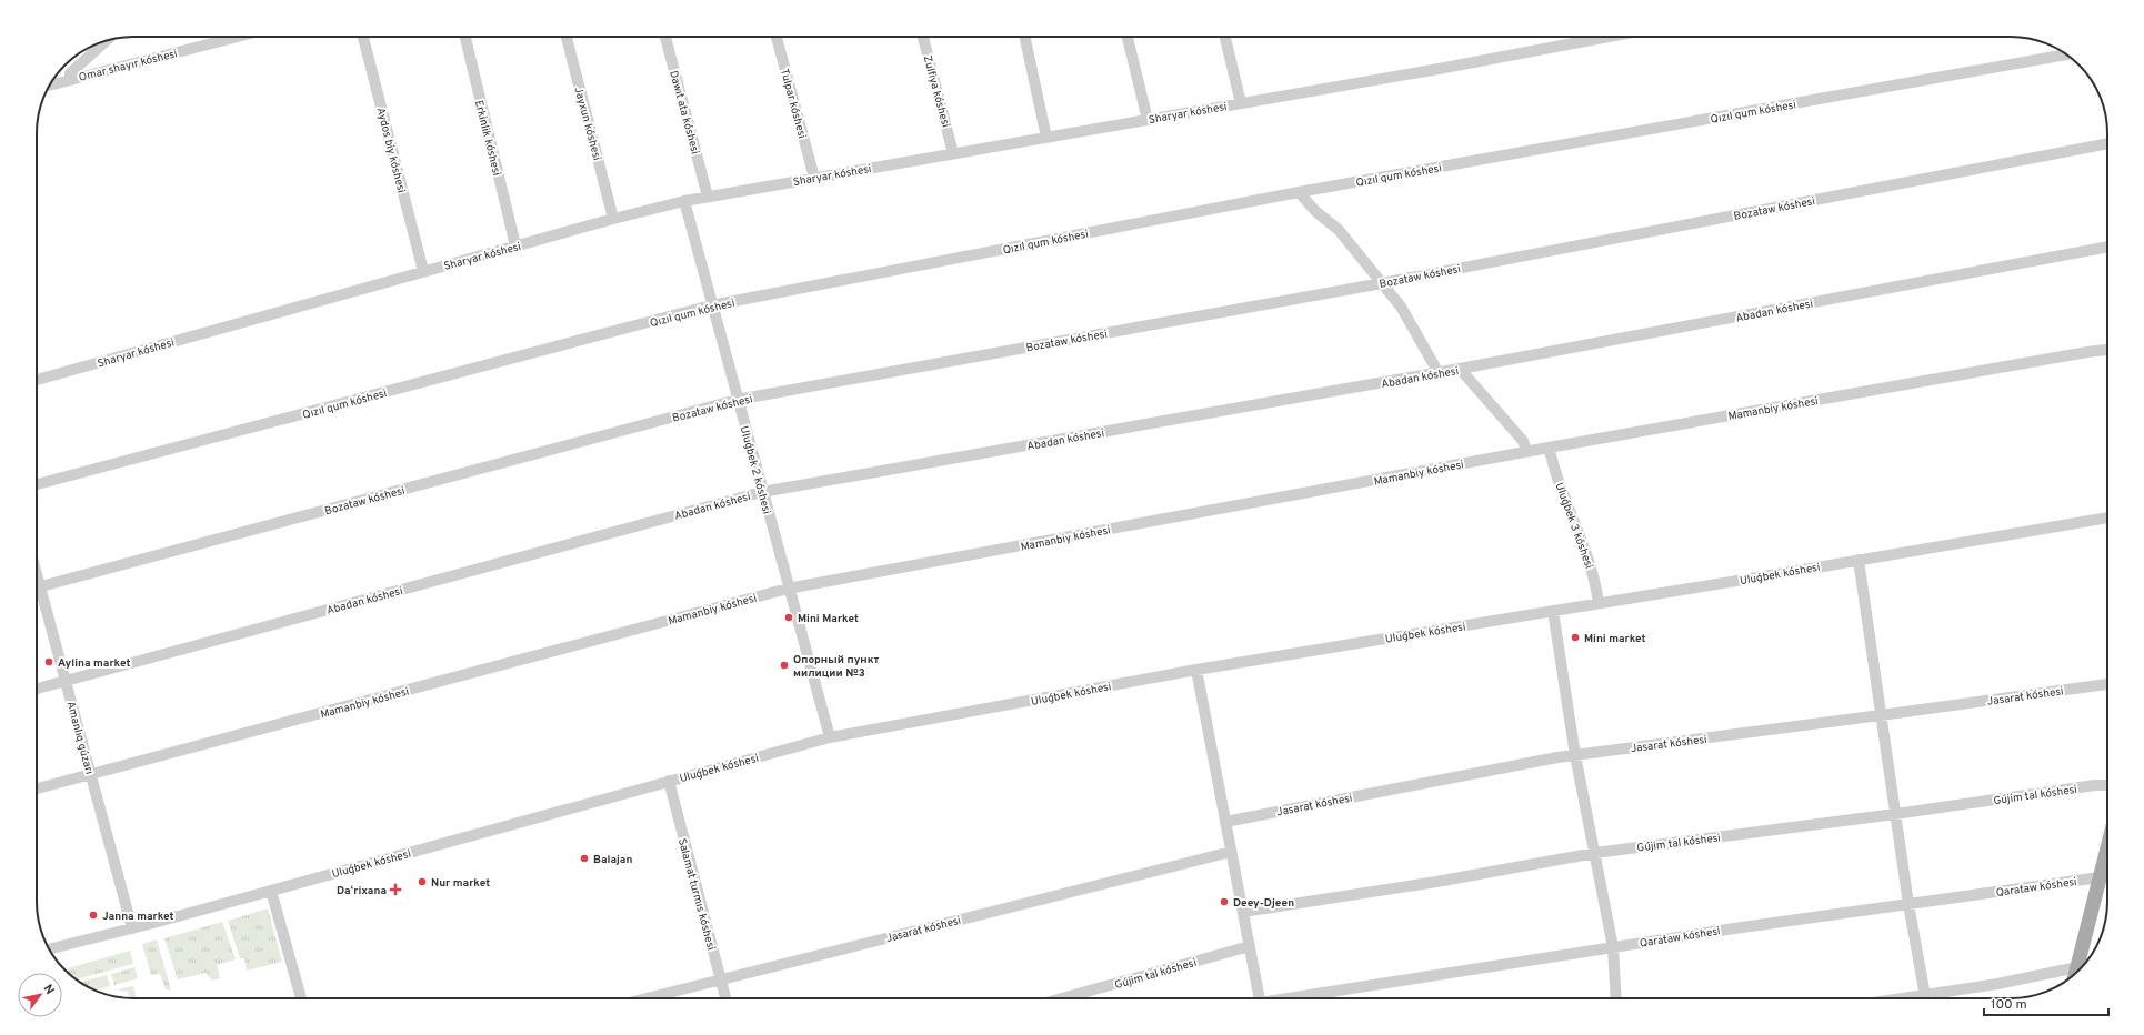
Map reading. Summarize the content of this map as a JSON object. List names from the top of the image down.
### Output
{
  "streets": {
    "street": [
      "Omar shayır kóshesi",
      "Zulfiya kóshesi",
      "Tulpar kóshesi",
      "Qızıl qum kóshesi",
      "Dawıt ata kóshesi",
      "Sharyar kóshesi",
      "Jayxun kóshesi",
      "Erkinlik kóshesi",
      "Aydos biy kóshesi",
      "Bozataw kóshesi",
      "Abadan kóshesi",
      "Mamanbiy kóshesi",
      "Uluǵbek 2 kóshesi",
      "Uluǵbek 3 kóshesi",
      "Uluǵbek kóshesi",
      "Jasarat kóshesi",
      "Amanlıq gúzarı",
      "Gújim tal kóshesi",
      "Qarataw kóshesi",
      "Salamat turmıs kóshesi"
    ]
  },
  "crossings": [
    ["Zulfiya kóshesi", "Sharyar kóshesi"],
    ["Tulpar kóshesi", "Sharyar kóshesi"],
    ["Qızıl qum kóshesi", "Uluǵbek 2 kóshesi"],
    ["Dawıt ata kóshesi", "Sharyar kóshesi"],
    ["Sharyar kóshesi", "Jayxun kóshesi"],
    ["Sharyar kóshesi", "Erkinlik kóshesi"],
    ["Sharyar kóshesi", "Aydos biy kóshesi"],
    ["Sharyar kóshesi", "Uluǵbek 2 kóshesi"],
    ["Bozataw kóshesi", "Uluǵbek 2 kóshesi"],
    ["Bozataw kóshesi", "Amanlıq gúzarı"],
    ["Abadan kóshesi", "Uluǵbek 2 kóshesi"],
    ["Abadan kóshesi", "Amanlıq gúzarı"],
    ["Mamanbiy kóshesi", "Uluǵbek 2 kóshesi"],
    ["Mamanbiy kóshesi", "Uluǵbek 3 kóshesi"],
    ["Mamanbiy kóshesi", "Amanlıq gúzarı"],
    ["Uluǵbek 2 kóshesi", "Uluǵbek kóshesi"],
    ["Uluǵbek 3 kóshesi", "Uluǵbek kóshesi"],
    ["Uluǵbek kóshesi", "Amanlıq gúzarı"],
    ["Uluǵbek kóshesi", "Salamat turmıs kóshesi"],
    ["Jasarat kóshesi", "Salamat turmıs kóshesi"]
  ],
  "places": {
    "other": [
      "Mini Market",
      "Mini market",
      "Aylina market",
      "Опорный пункт милиции №3",
      "Balajan",
      "Nur market",
      "Deey-Djeen",
      "Janna market"
    ],
    "health": ["Daʻrixana"]
  },
  "scale_bar": "100 m",
  "north": "top right"
}
